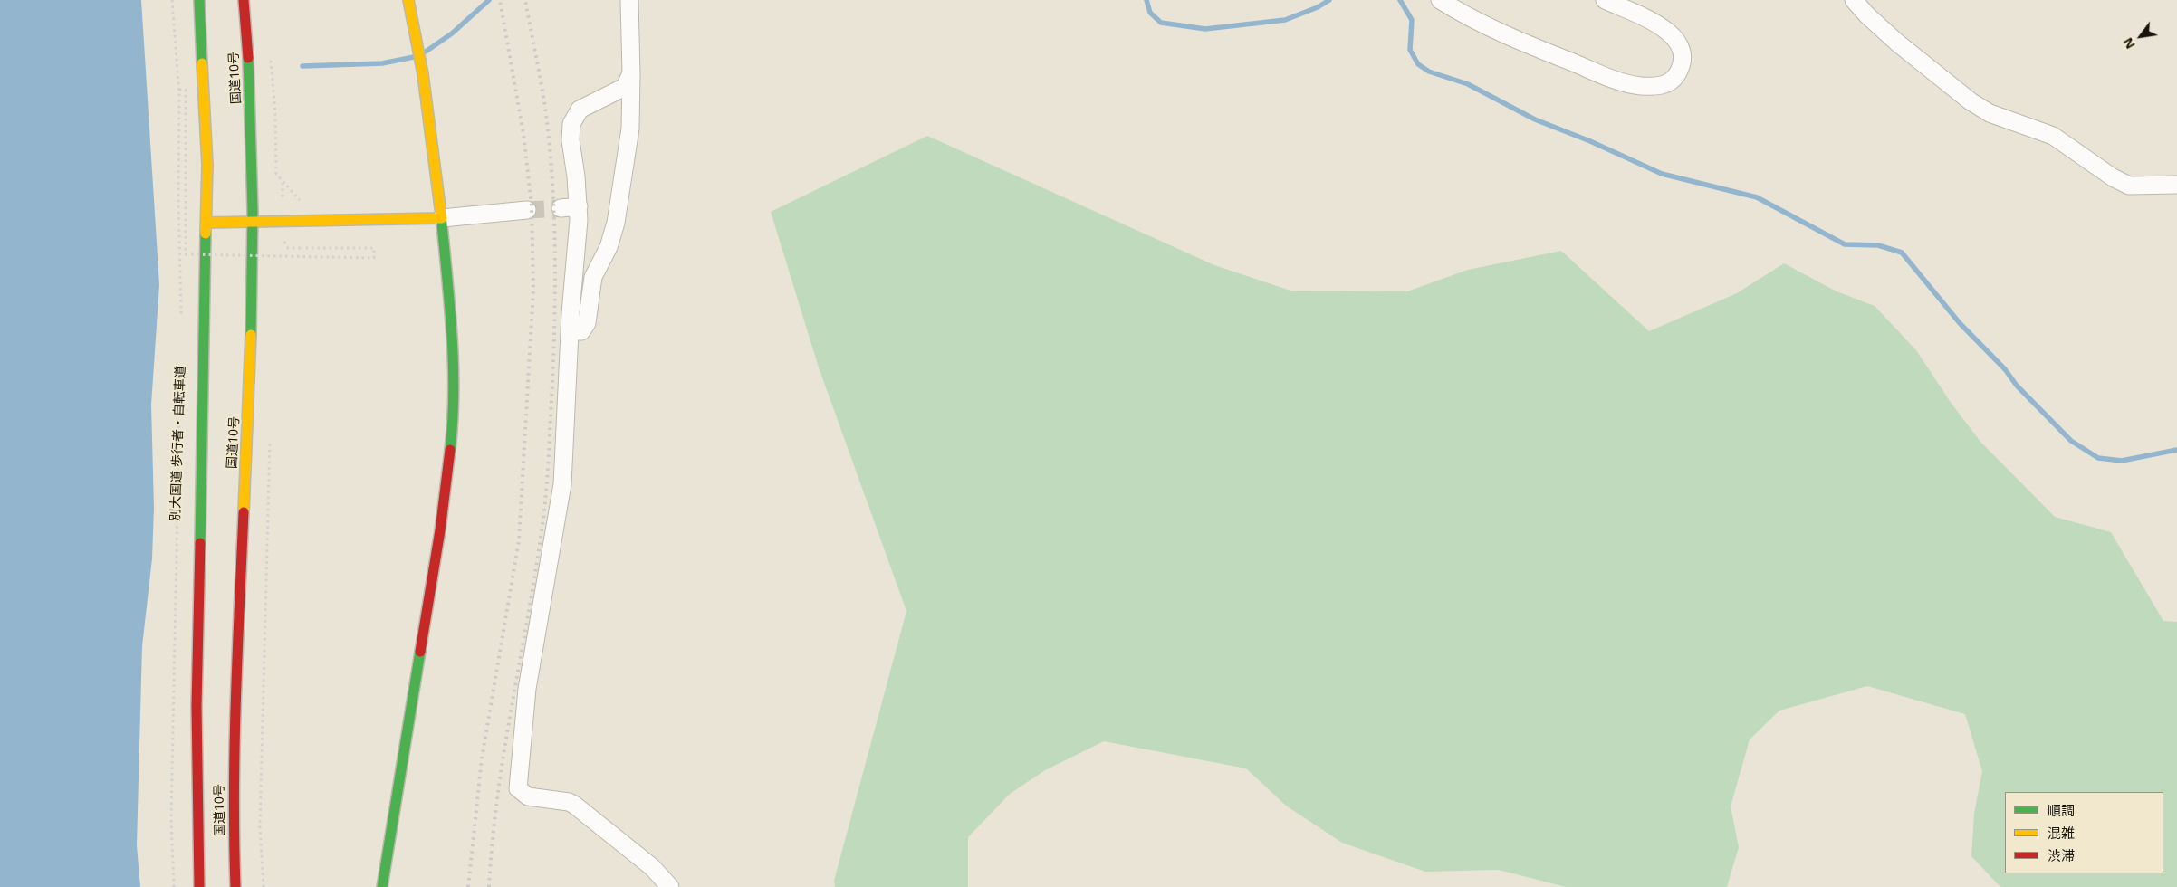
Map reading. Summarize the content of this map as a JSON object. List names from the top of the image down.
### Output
{
  "streets": {
    "main road": ["国道10号"],
    "path": ["別大国道 歩行者・自転車道"]
  },
  "legend": ["順調", "混雑", "渋滞"],
  "north": "bottom left"
}
